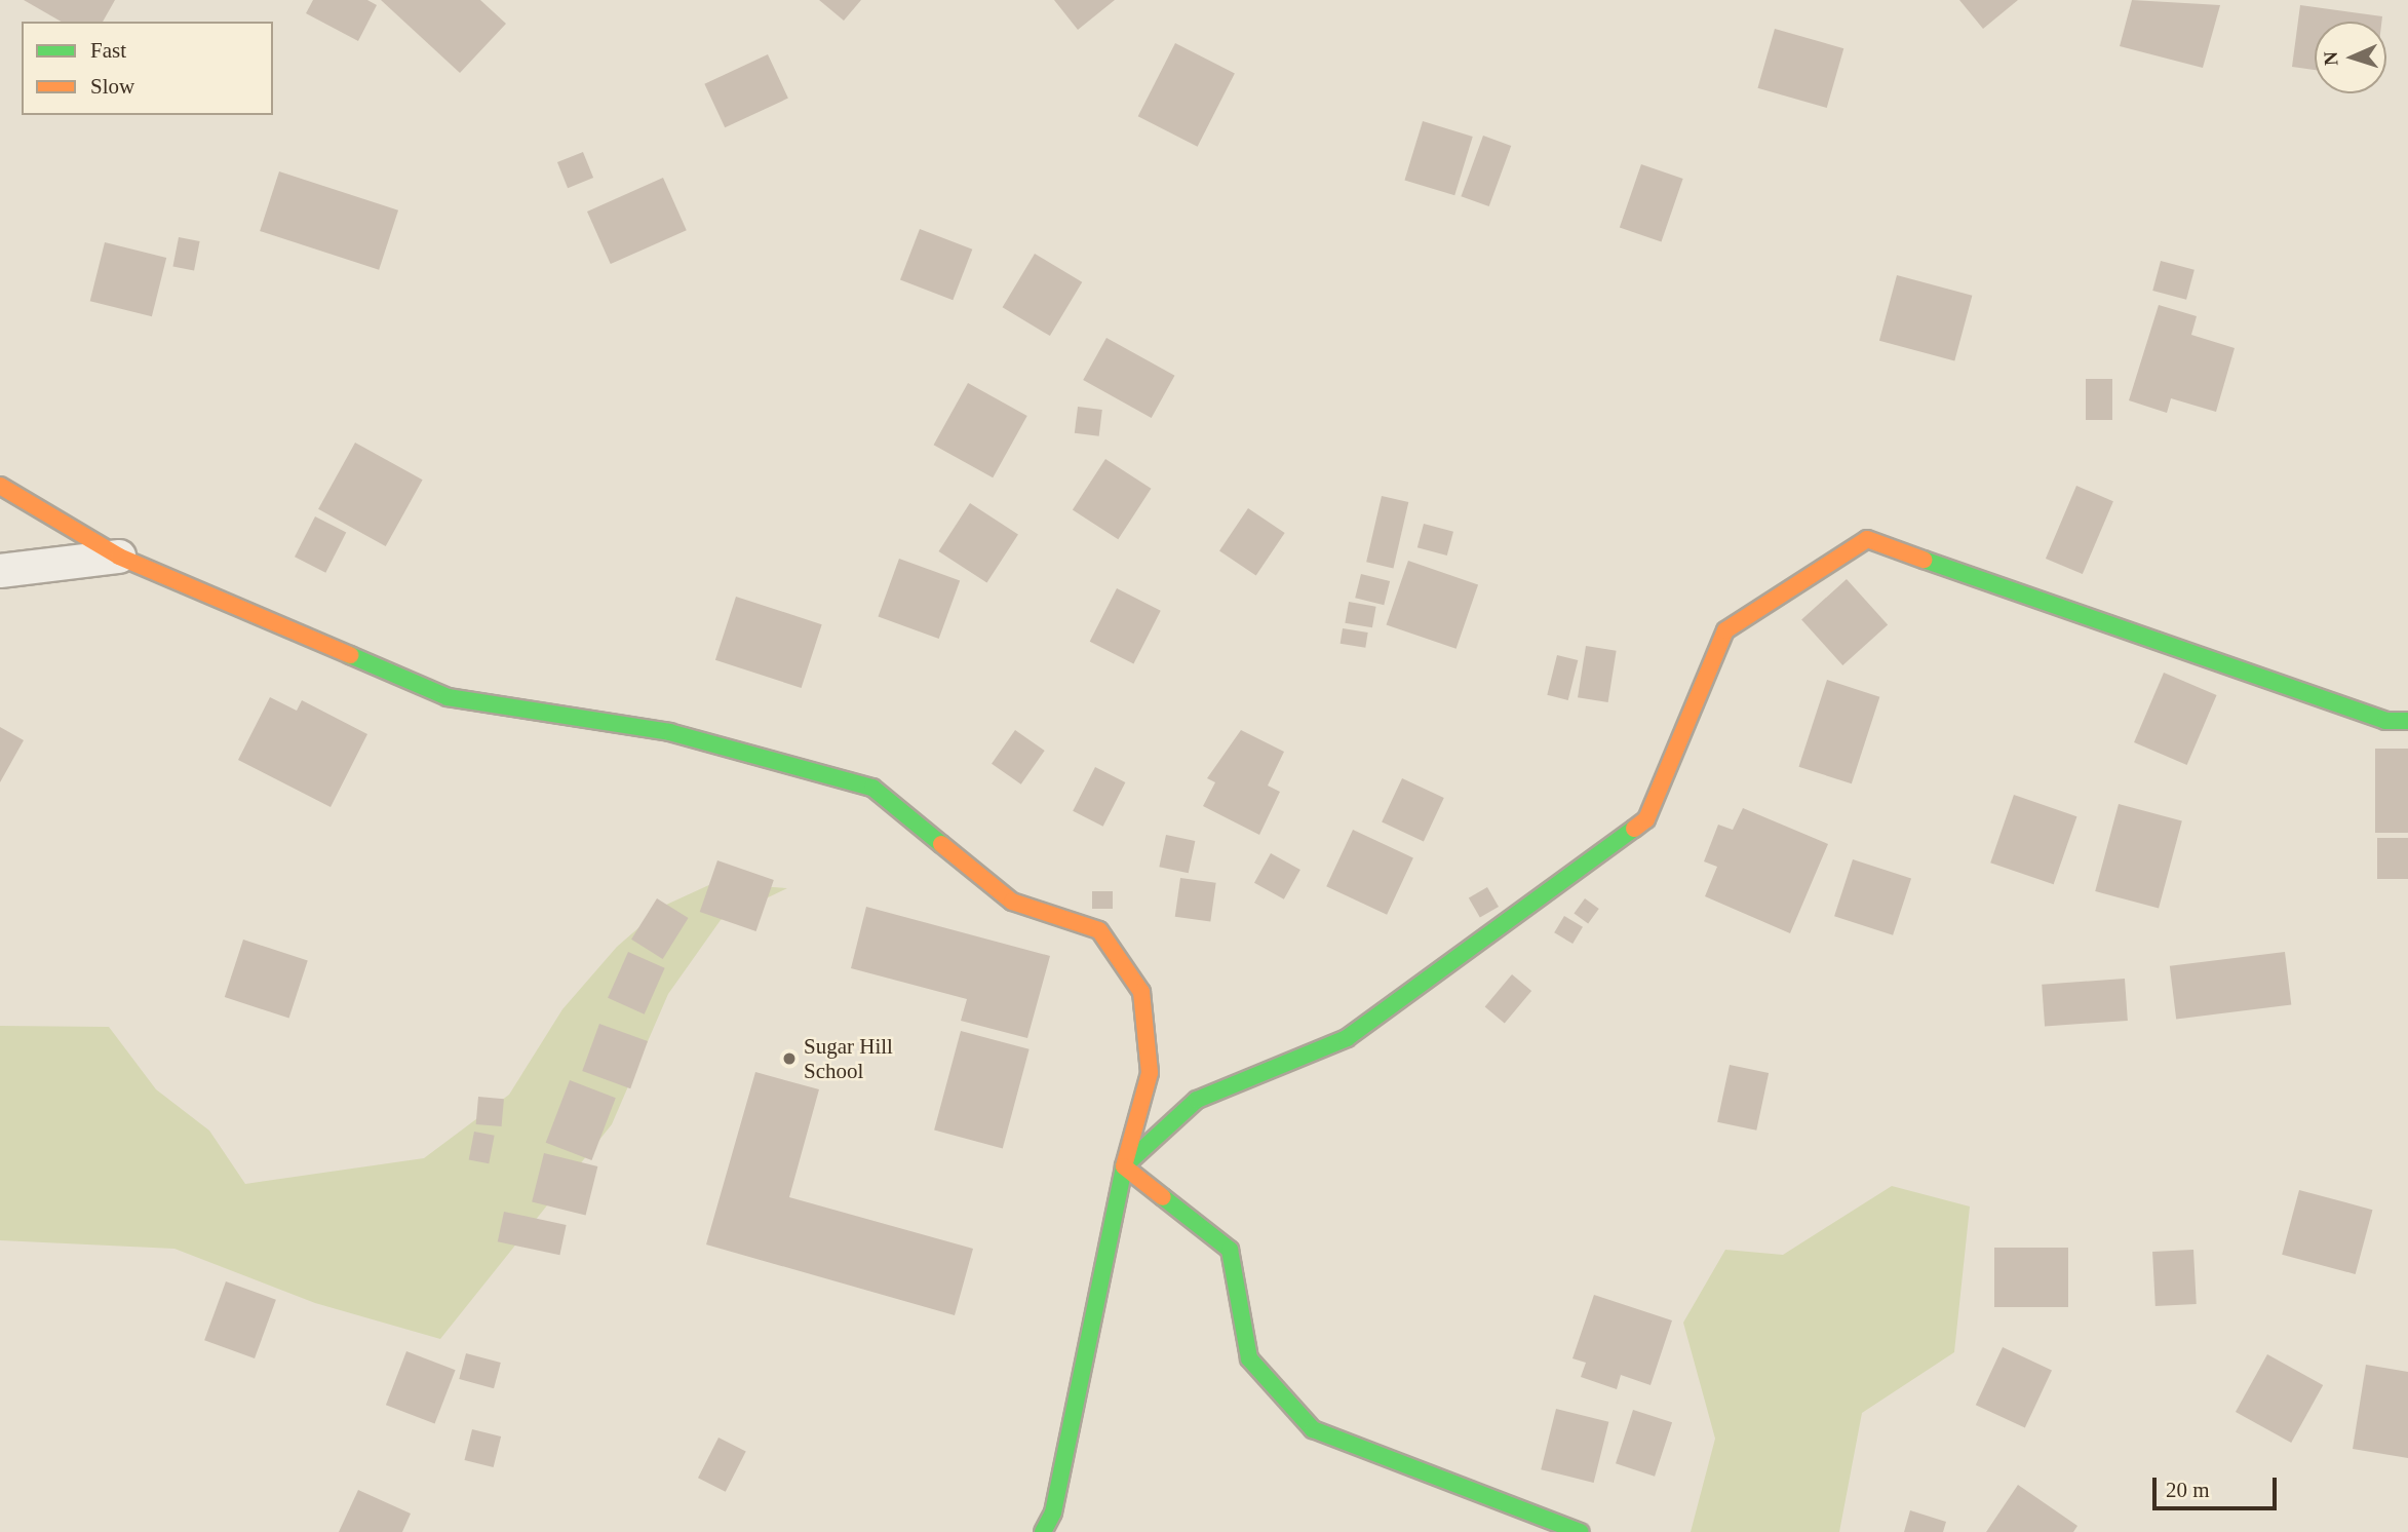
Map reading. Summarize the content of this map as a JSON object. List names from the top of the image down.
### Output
{
  "places": ["Sugar Hill School"],
  "legend": ["Fast", "Slow"],
  "scale_bar": "20 m",
  "north": "left"
}
